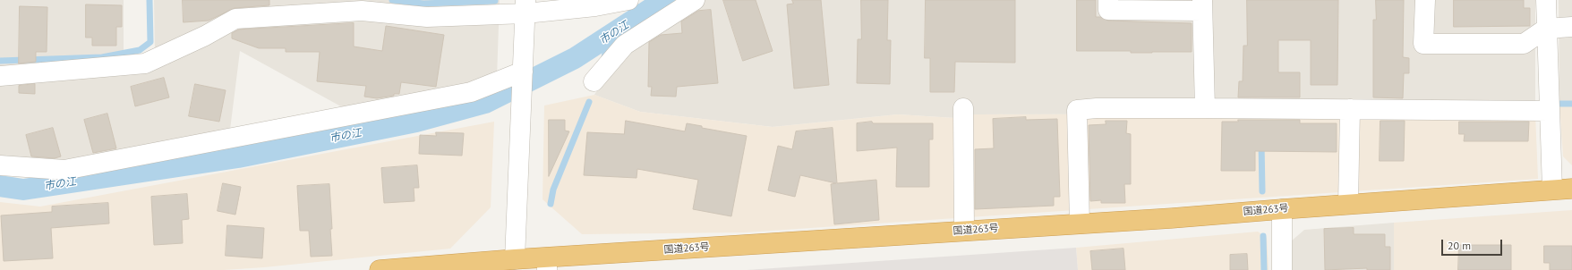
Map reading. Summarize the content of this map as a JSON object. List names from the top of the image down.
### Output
{
  "streets": {
    "highway": ["国道263号"]
  },
  "water": ["市の江"],
  "scale_bar": "20 m"
}
